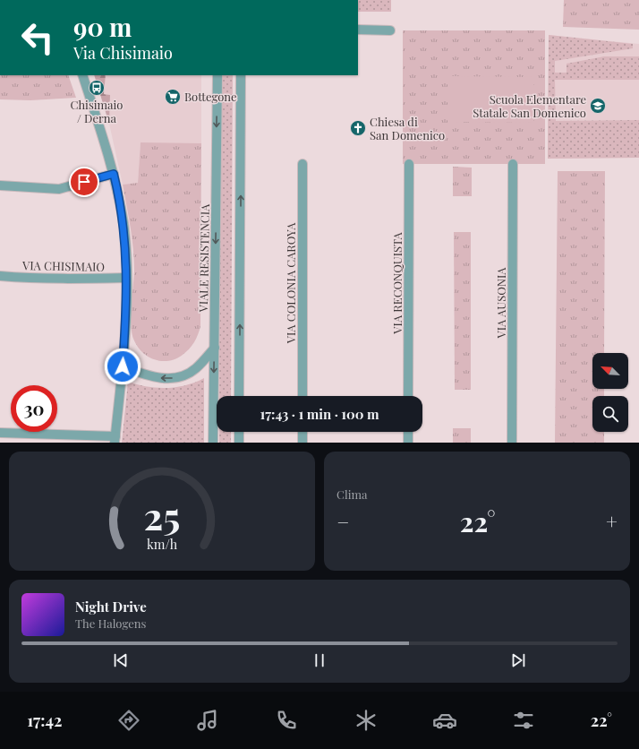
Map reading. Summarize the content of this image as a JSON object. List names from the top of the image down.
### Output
{
  "streets": {
    "street": [
      "VIALE RESISTENCIA",
      "VIA CHISIMAIO",
      "VIA COLONIA CAROYA",
      "VIA RECONQUISTA",
      "VIA AUSONIA"
    ]
  },
  "places": {
    "bus stop": ["Chisimaio / Derna"],
    "supermarket": ["Bottegone"],
    "school or university": ["Scuola Elementare Statale San Domenico"],
    "church": ["Chiesa di San Domenico"]
  },
  "north": "top left",
  "page": {
    "turn": ["90 m", "Via Chisimaio"],
    "limit": "30",
    "trip": "17:43 · 1 min · 100 m",
    "tile": "Clima",
    "heat": ["−", "22°", "+"],
    "song": ["Night Drive", "The Halogens"],
    "tabs": ["17:42", "22°"],
    "gauge": ["25", "km/h"]
  }
}
